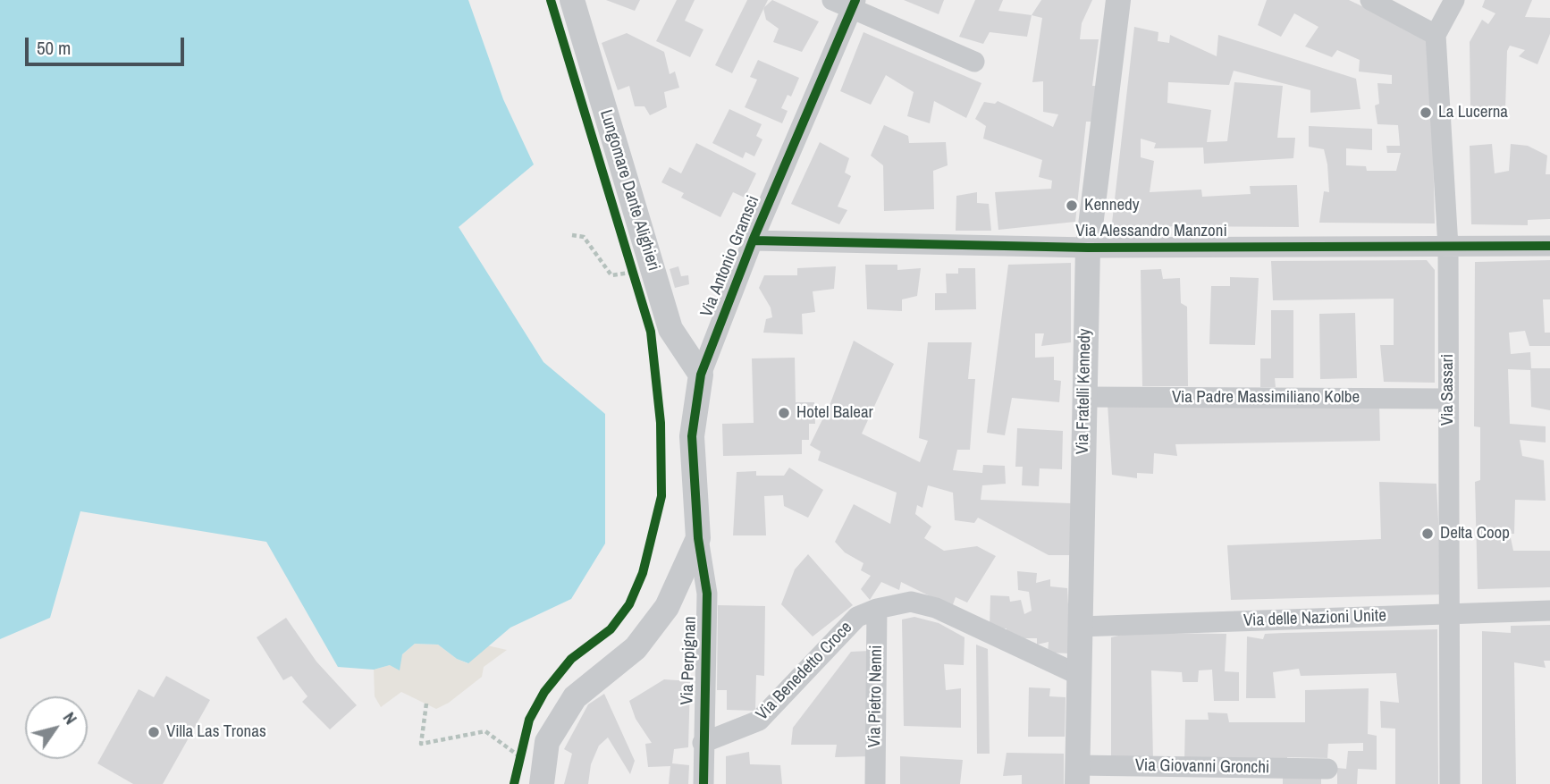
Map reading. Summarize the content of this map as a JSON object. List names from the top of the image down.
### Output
{
  "streets": {
    "street": [
      "Lungomare Dante Alighieri",
      "Via Alessandro Manzoni",
      "Via Antonio Gramsci",
      "Via Sassari",
      "Via Fratelli Kennedy",
      "Via Padre Massimiliano Kolbe",
      "Via delle Nazioni Unite",
      "Via Perpignan",
      "Via Benedetto Croce",
      "Via Pietro Nenni",
      "Via Giovanni Gronchi"
    ]
  },
  "crossings": [
    ["Lungomare Dante Alighieri", "Via Antonio Gramsci"],
    ["Via Alessandro Manzoni", "Via Antonio Gramsci"],
    ["Via Alessandro Manzoni", "Via Sassari"],
    ["Via Alessandro Manzoni", "Via Fratelli Kennedy"],
    ["Via Antonio Gramsci", "Via Perpignan"],
    ["Via Sassari", "Via Padre Massimiliano Kolbe"],
    ["Via Sassari", "Via delle Nazioni Unite"],
    ["Via Fratelli Kennedy", "Via Padre Massimiliano Kolbe"],
    ["Via Fratelli Kennedy", "Via delle Nazioni Unite"],
    ["Via Fratelli Kennedy", "Via Benedetto Croce"],
    ["Via Fratelli Kennedy", "Via Giovanni Gronchi"],
    ["Via Perpignan", "Via Benedetto Croce"],
    ["Via Benedetto Croce", "Via Pietro Nenni"]
  ],
  "places": [
    "La Lucerna",
    "Kennedy",
    "Hotel Balear",
    "Delta Coop",
    "Villa Las Tronas"
  ],
  "scale_bar": "50 m",
  "north": "top right"
}
